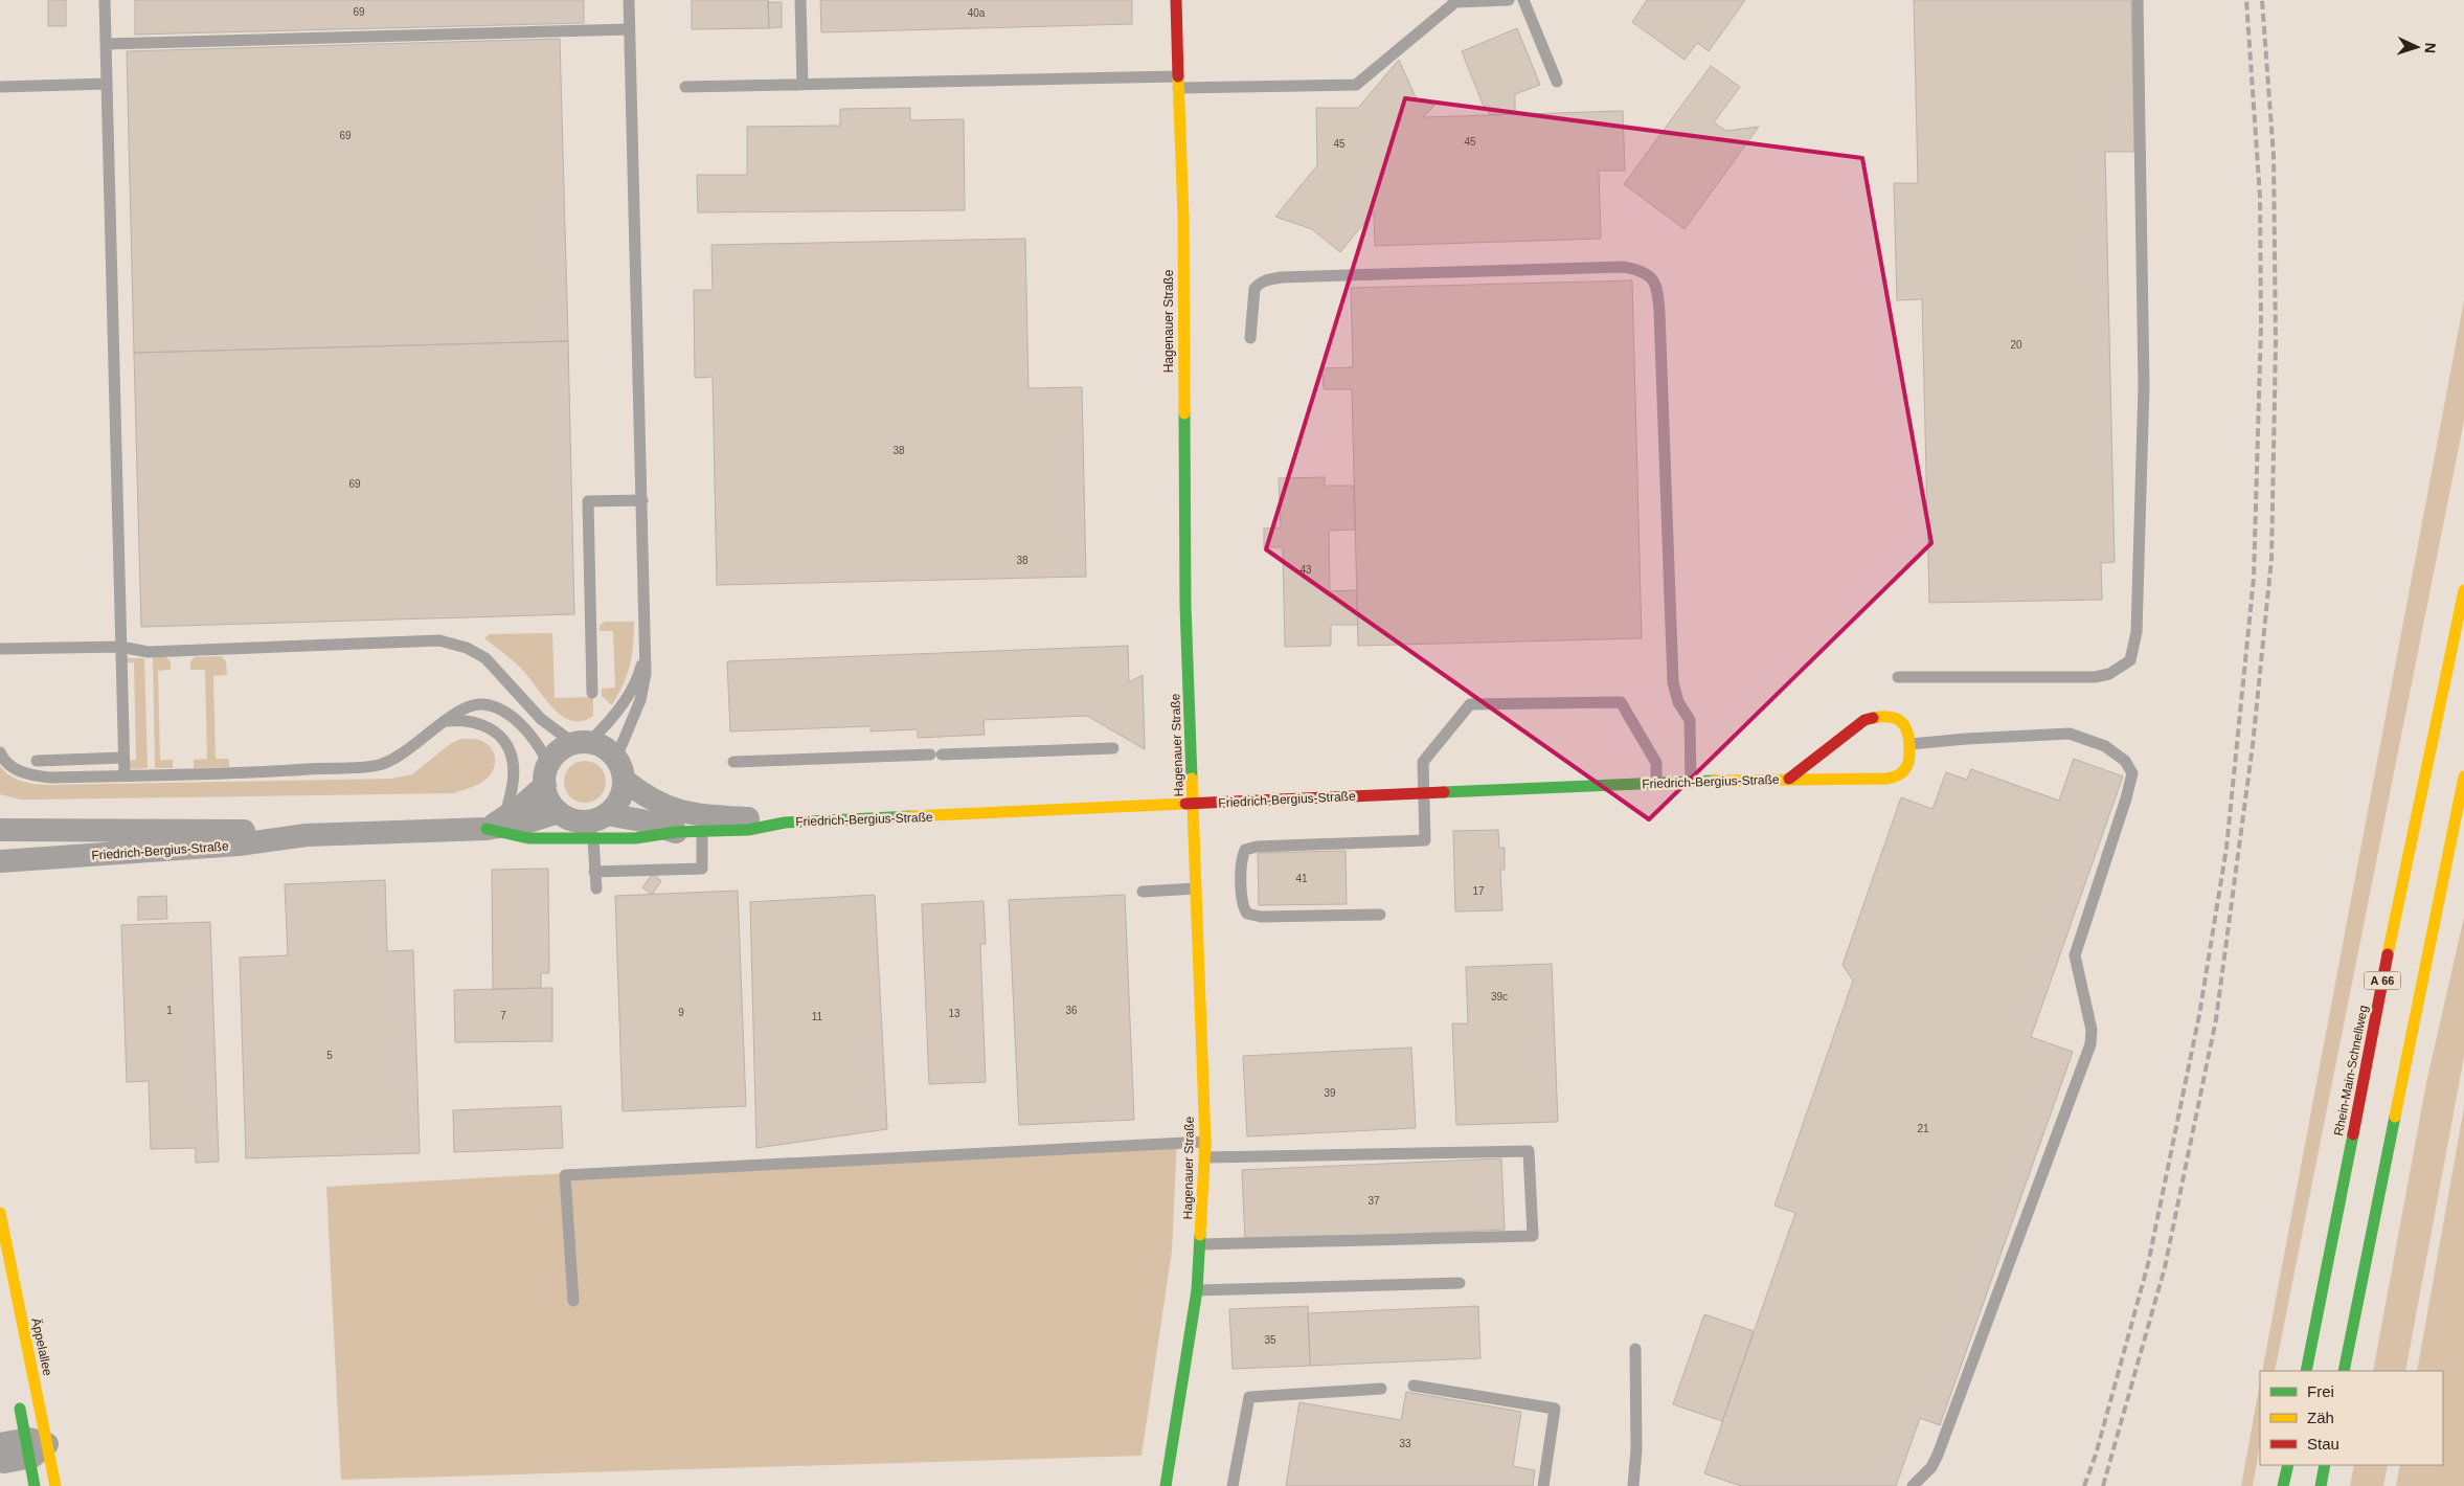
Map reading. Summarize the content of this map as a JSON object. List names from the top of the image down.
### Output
{
  "streets": {
    "main road": [
      "Hagenauer Straße",
      "Friedrich-Bergius-Straße",
      "A 66",
      "Rhein-Main-Schnellweg",
      "Äppelallee"
    ]
  },
  "crossings": [
    ["Hagenauer Straße", "Friedrich-Bergius-Straße"]
  ],
  "house_numbers": [
    "69",
    "40a",
    "69",
    "45",
    "45",
    "20",
    "38",
    "69",
    "38",
    "43",
    "41",
    "17",
    "39c",
    "1",
    "36",
    "9",
    "13",
    "7",
    "11",
    "5",
    "39",
    "21",
    "37",
    "35",
    "33"
  ],
  "legend": ["Frei", "Zäh", "Stau"],
  "north": "right"
}
